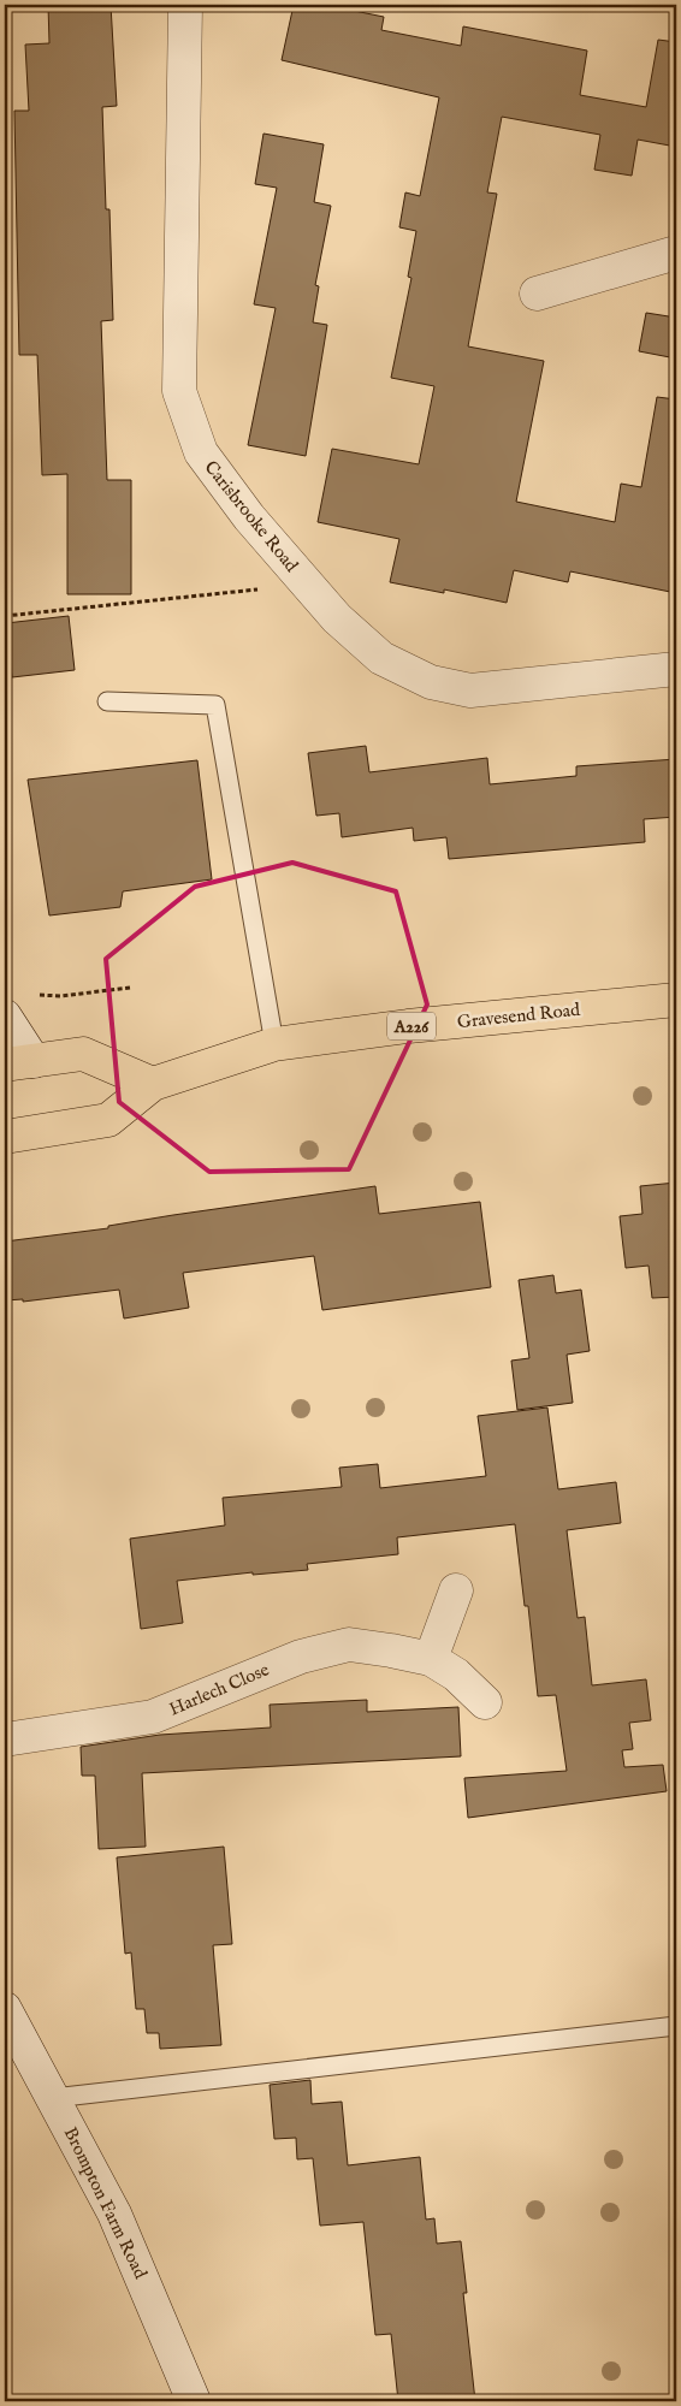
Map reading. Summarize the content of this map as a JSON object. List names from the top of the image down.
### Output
{
  "streets": {
    "main road": ["Gravesend Road", "A226"],
    "street": ["Carisbrooke Road", "Harlech Close", "Brompton Farm Road"]
  }
}
